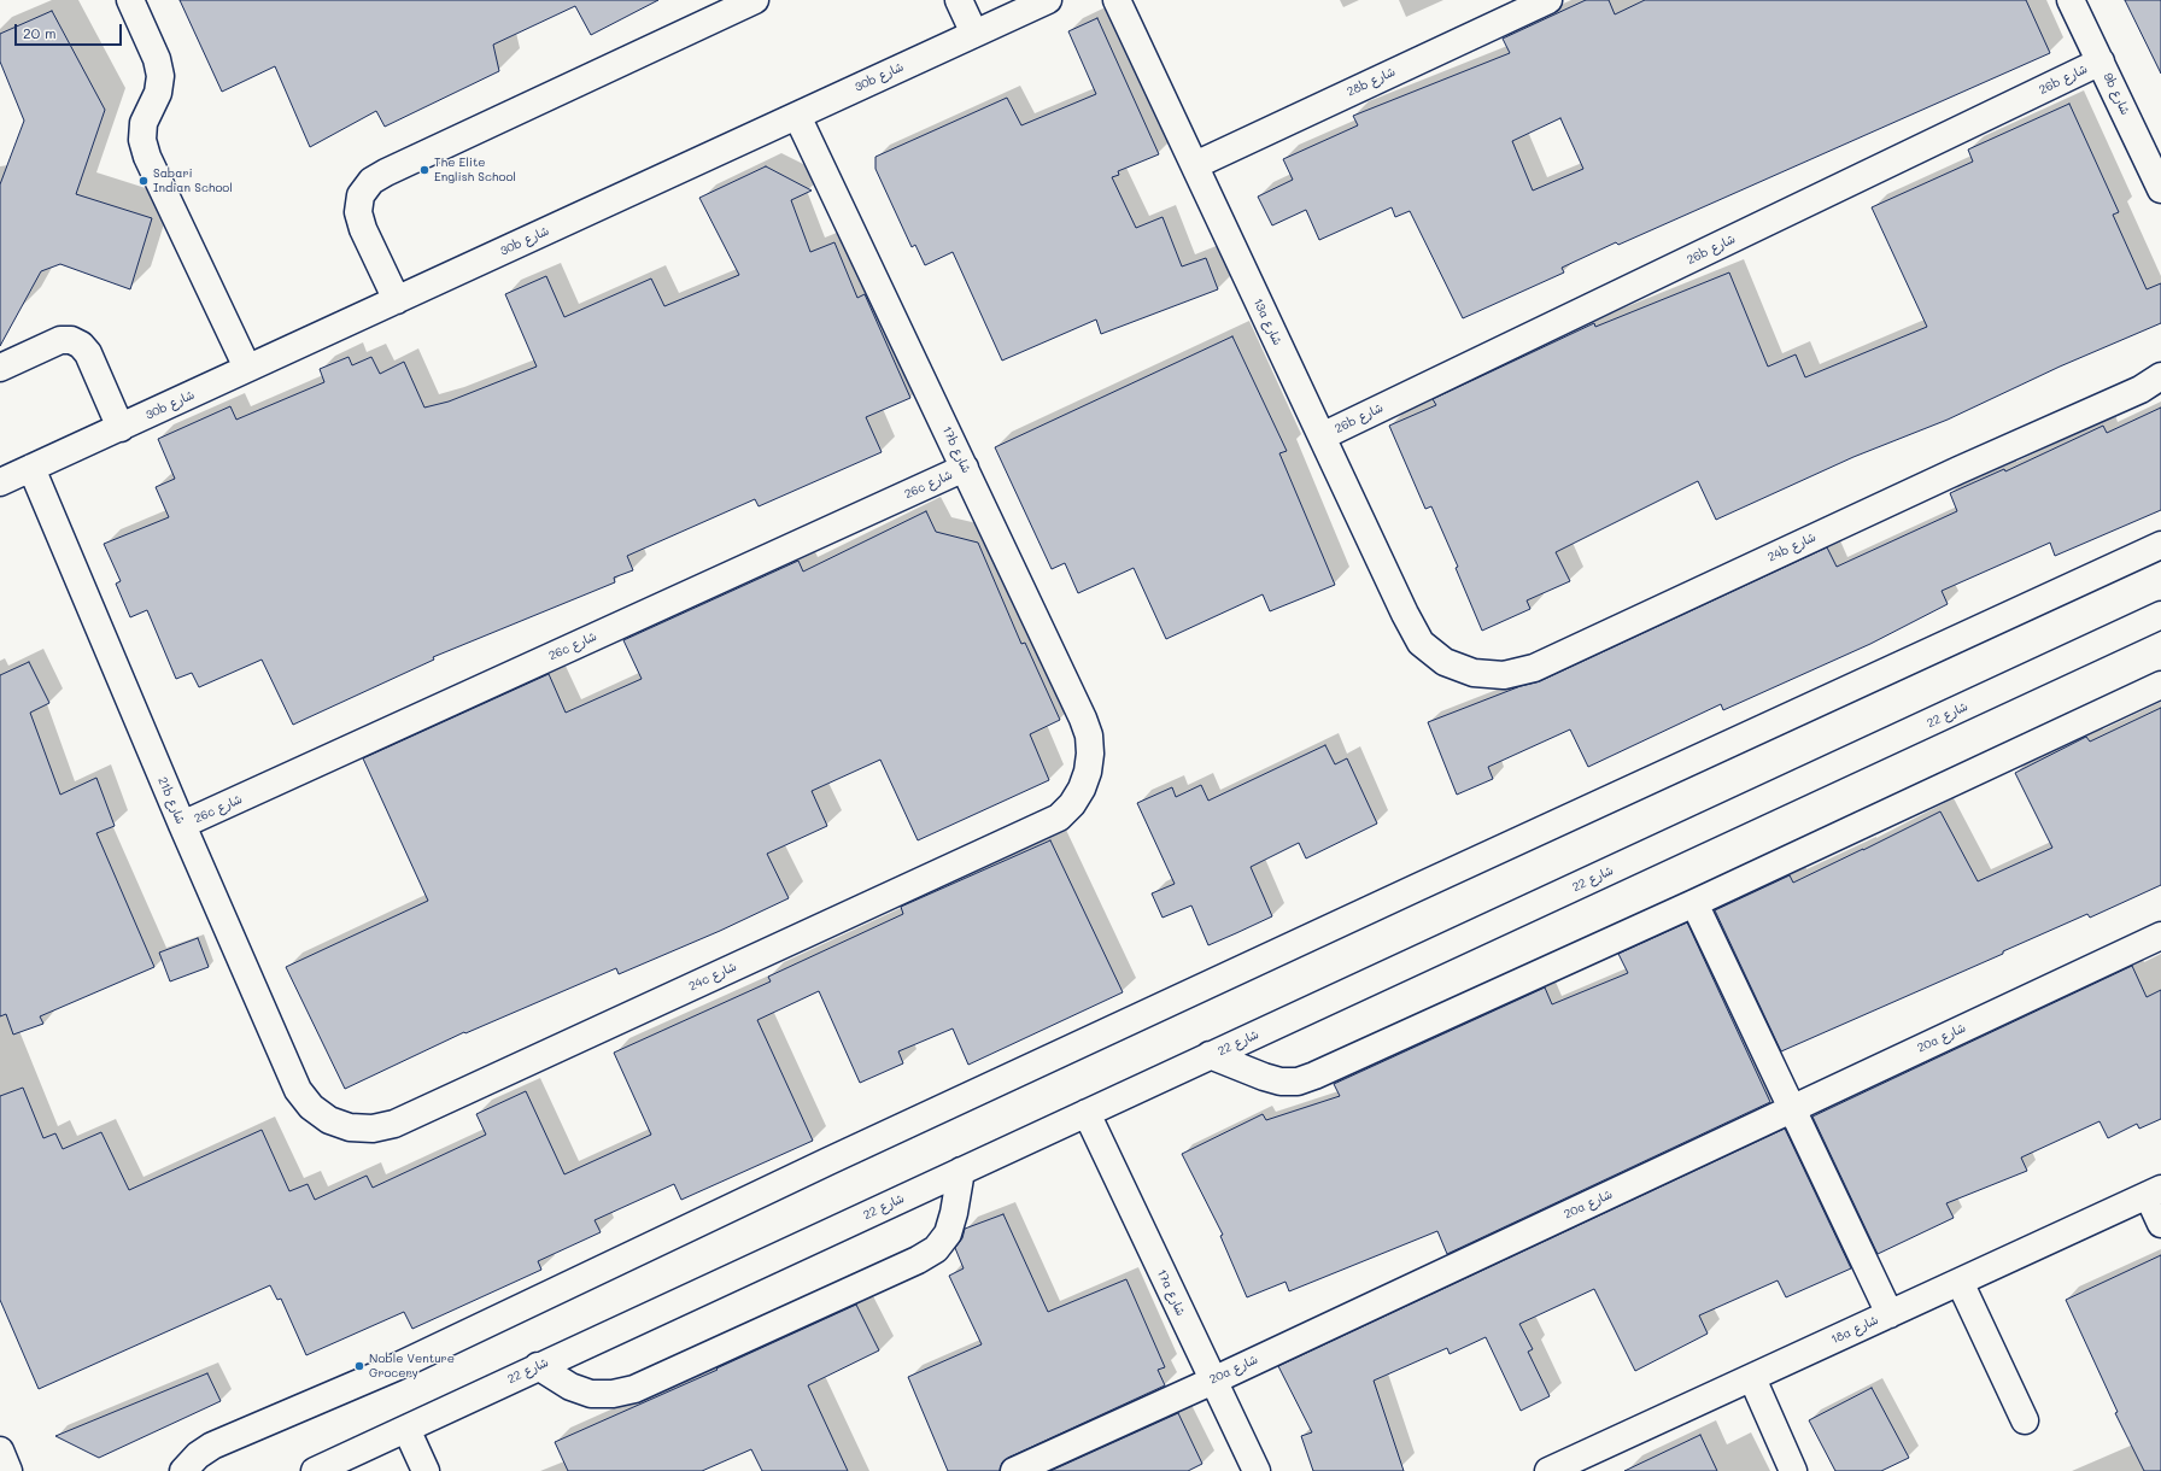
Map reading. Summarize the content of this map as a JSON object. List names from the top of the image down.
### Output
{
  "streets": {
    "street": [
      "30b شارع",
      "26b شارع",
      "28b شارع",
      "9b شارع",
      "13a شارع",
      "17b شارع",
      "26c شارع",
      "24b شارع",
      "شارع 22",
      "21b شارع",
      "24c شارع",
      "20a شارع",
      "17a شارع",
      "18a شارع"
    ]
  },
  "crossings": [
    ["30b شارع", "17b شارع"],
    ["30b شارع", "21b شارع"],
    ["26b شارع", "9b شارع"],
    ["26b شارع", "13a شارع"],
    ["28b شارع", "13a شارع"],
    ["13a شارع", "24b شارع"],
    ["17b شارع", "26c شارع"],
    ["17b شارع", "24c شارع"],
    ["26c شارع", "21b شارع"],
    ["شارع 22", "17a شارع"],
    ["21b شارع", "24c شارع"],
    ["20a شارع", "17a شارع"]
  ],
  "places": ["The Elite English School", "Sabari Indian School", "Noble Venture Grocery"],
  "scale_bar": "20 m"
}
